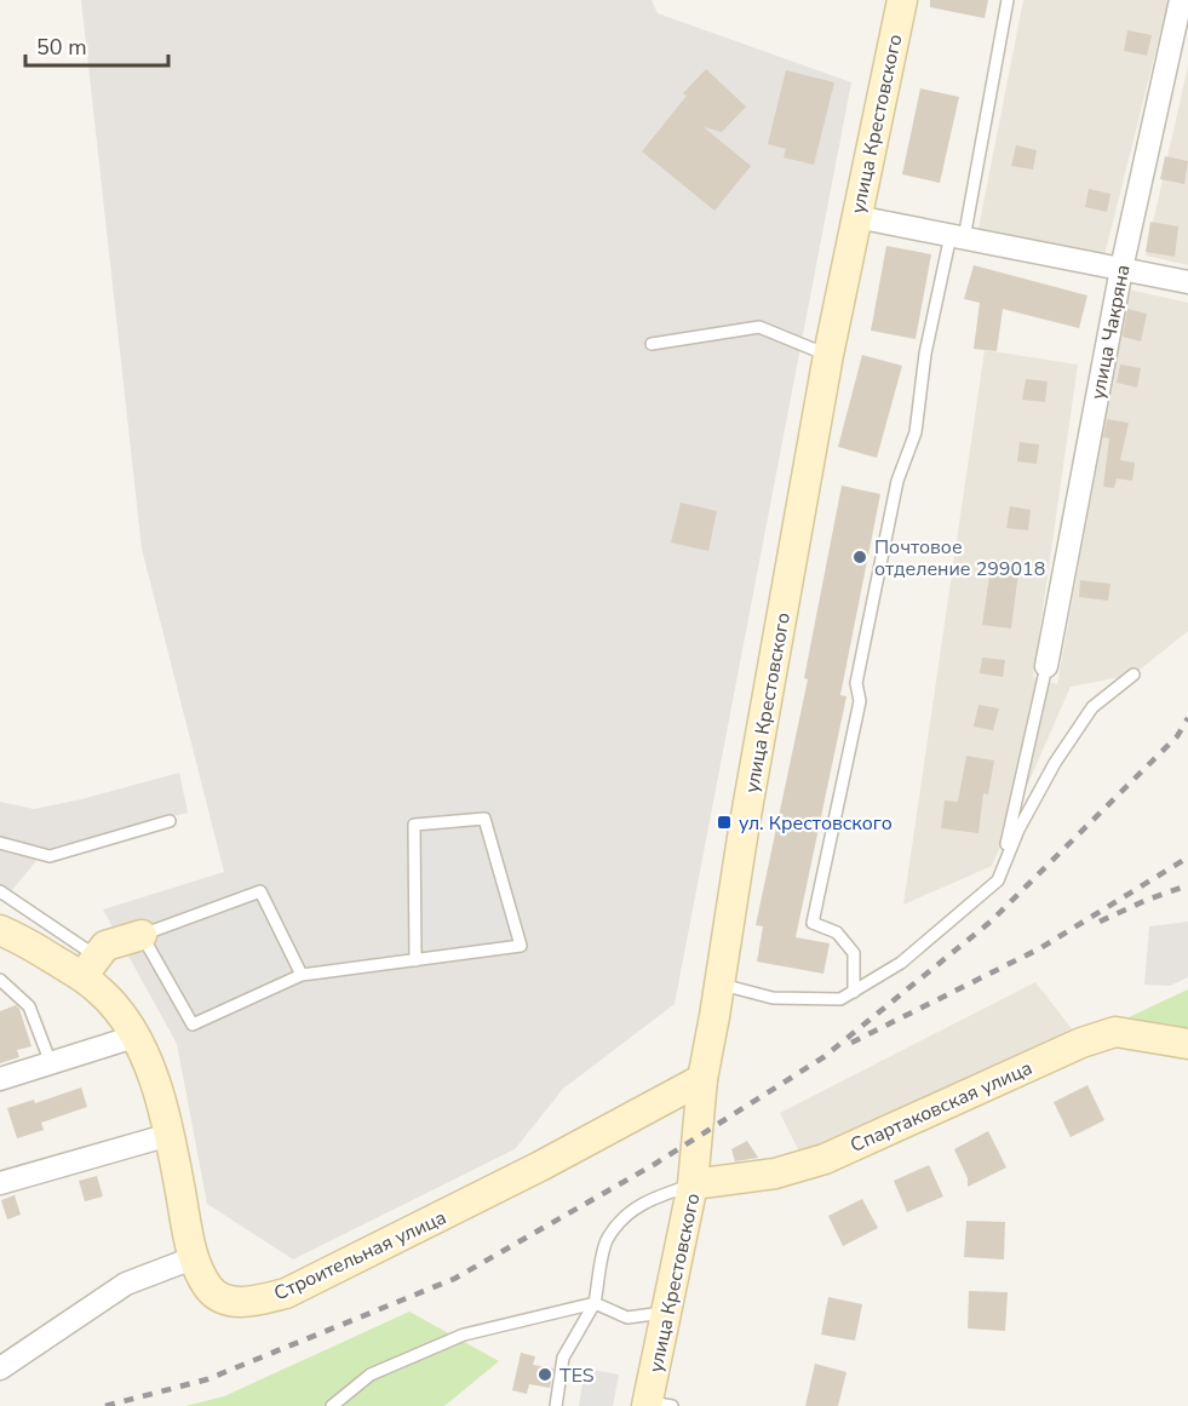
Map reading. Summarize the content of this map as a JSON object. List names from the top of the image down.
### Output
{
  "streets": {
    "main road": ["улица Крестовского", "Спартаковская улица", "Строительная улица"],
    "street": ["улица Чакряна"]
  },
  "crossings": [
    ["улица Крестовского", "Спартаковская улица"],
    ["улица Крестовского", "Строительная улица"]
  ],
  "places": {
    "other": ["Почтовое отделение 299018", "TES"],
    "transit": ["ул. Крестовского"]
  },
  "scale_bar": "50 m"
}
